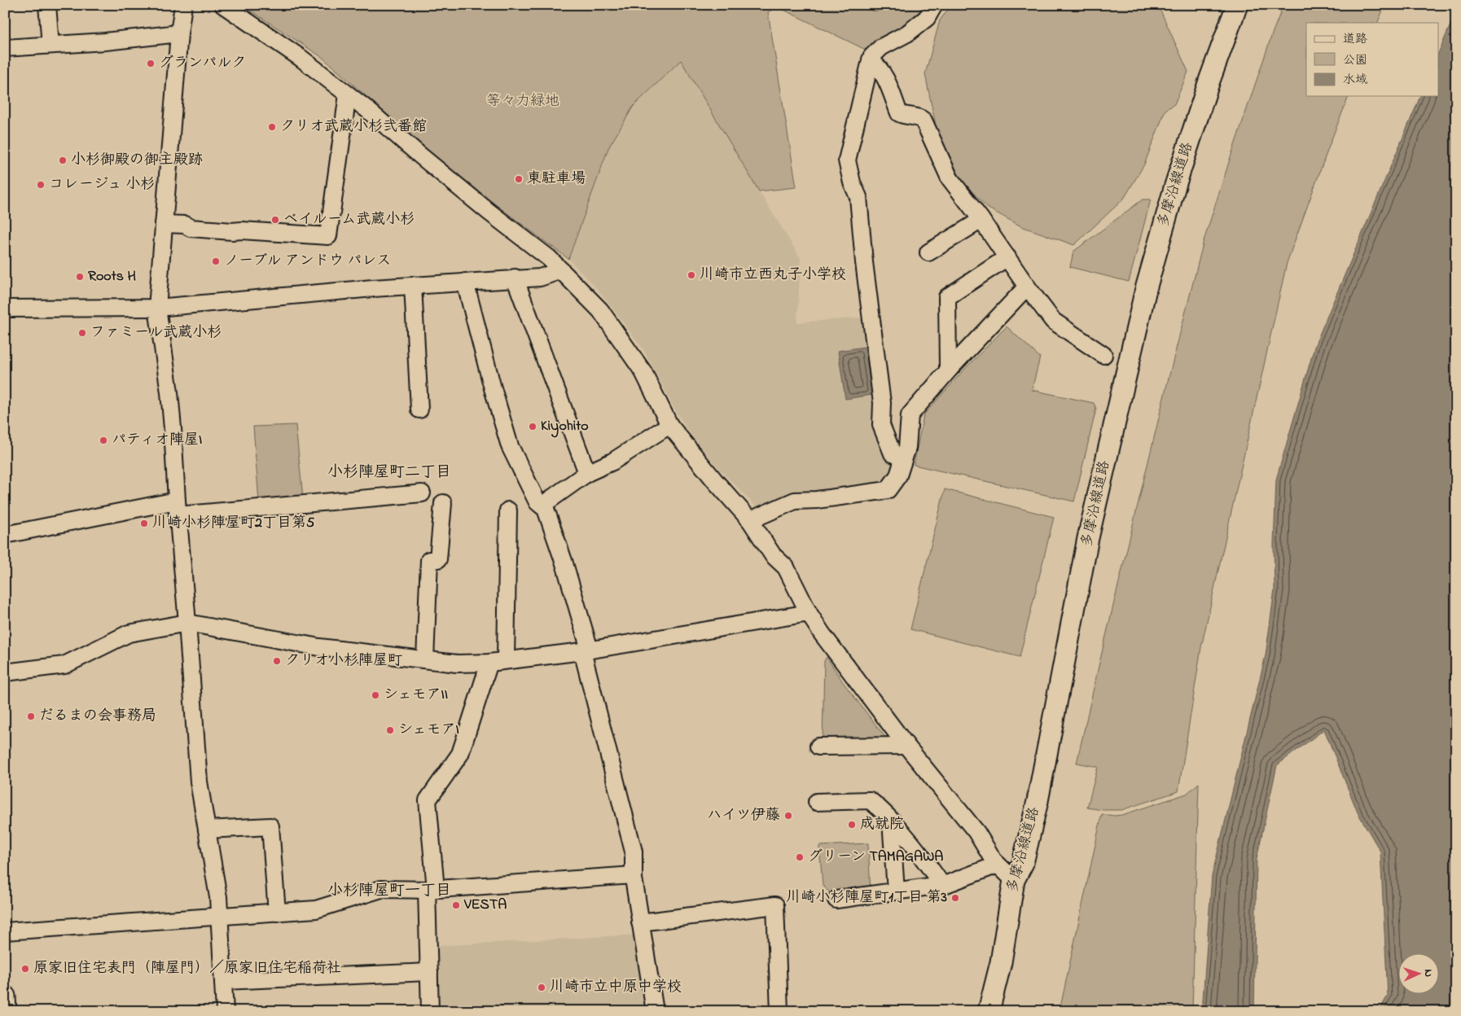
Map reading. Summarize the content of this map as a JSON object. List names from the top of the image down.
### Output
{
  "streets": {
    "main road": ["多摩沿線道路"]
  },
  "districts": ["小杉陣屋町二丁目", "小杉陣屋町一丁目"],
  "parks": ["等々力緑地"],
  "places": [
    "グランパルク",
    "クリオ武蔵小杉弐番館",
    "小杉御殿の御主殿跡",
    "東駐車場",
    "コレージュ 小杉",
    "ベイルーム武蔵小杉",
    "ノーブル アンドウ パレス",
    "川崎市立西丸子小学校",
    "Roots H",
    "ファミール武蔵小杉",
    "Kiyohito",
    "パティオ陣屋I",
    "川崎小杉陣屋町2丁目第5",
    "クリオ小杉陣屋町",
    "シェモアII",
    "だるまの会事務局",
    "シェモアI",
    "ハイツ伊藤",
    "成就院",
    "グリーン TAMAGAWA",
    "川崎小杉陣屋町1丁目 第3",
    "VESTA",
    "原家旧住宅表門（陣屋門）／原家旧住宅稲荷社",
    "川崎市立中原中学校"
  ],
  "legend": ["道路", "公園", "水域"],
  "north": "right"
}
